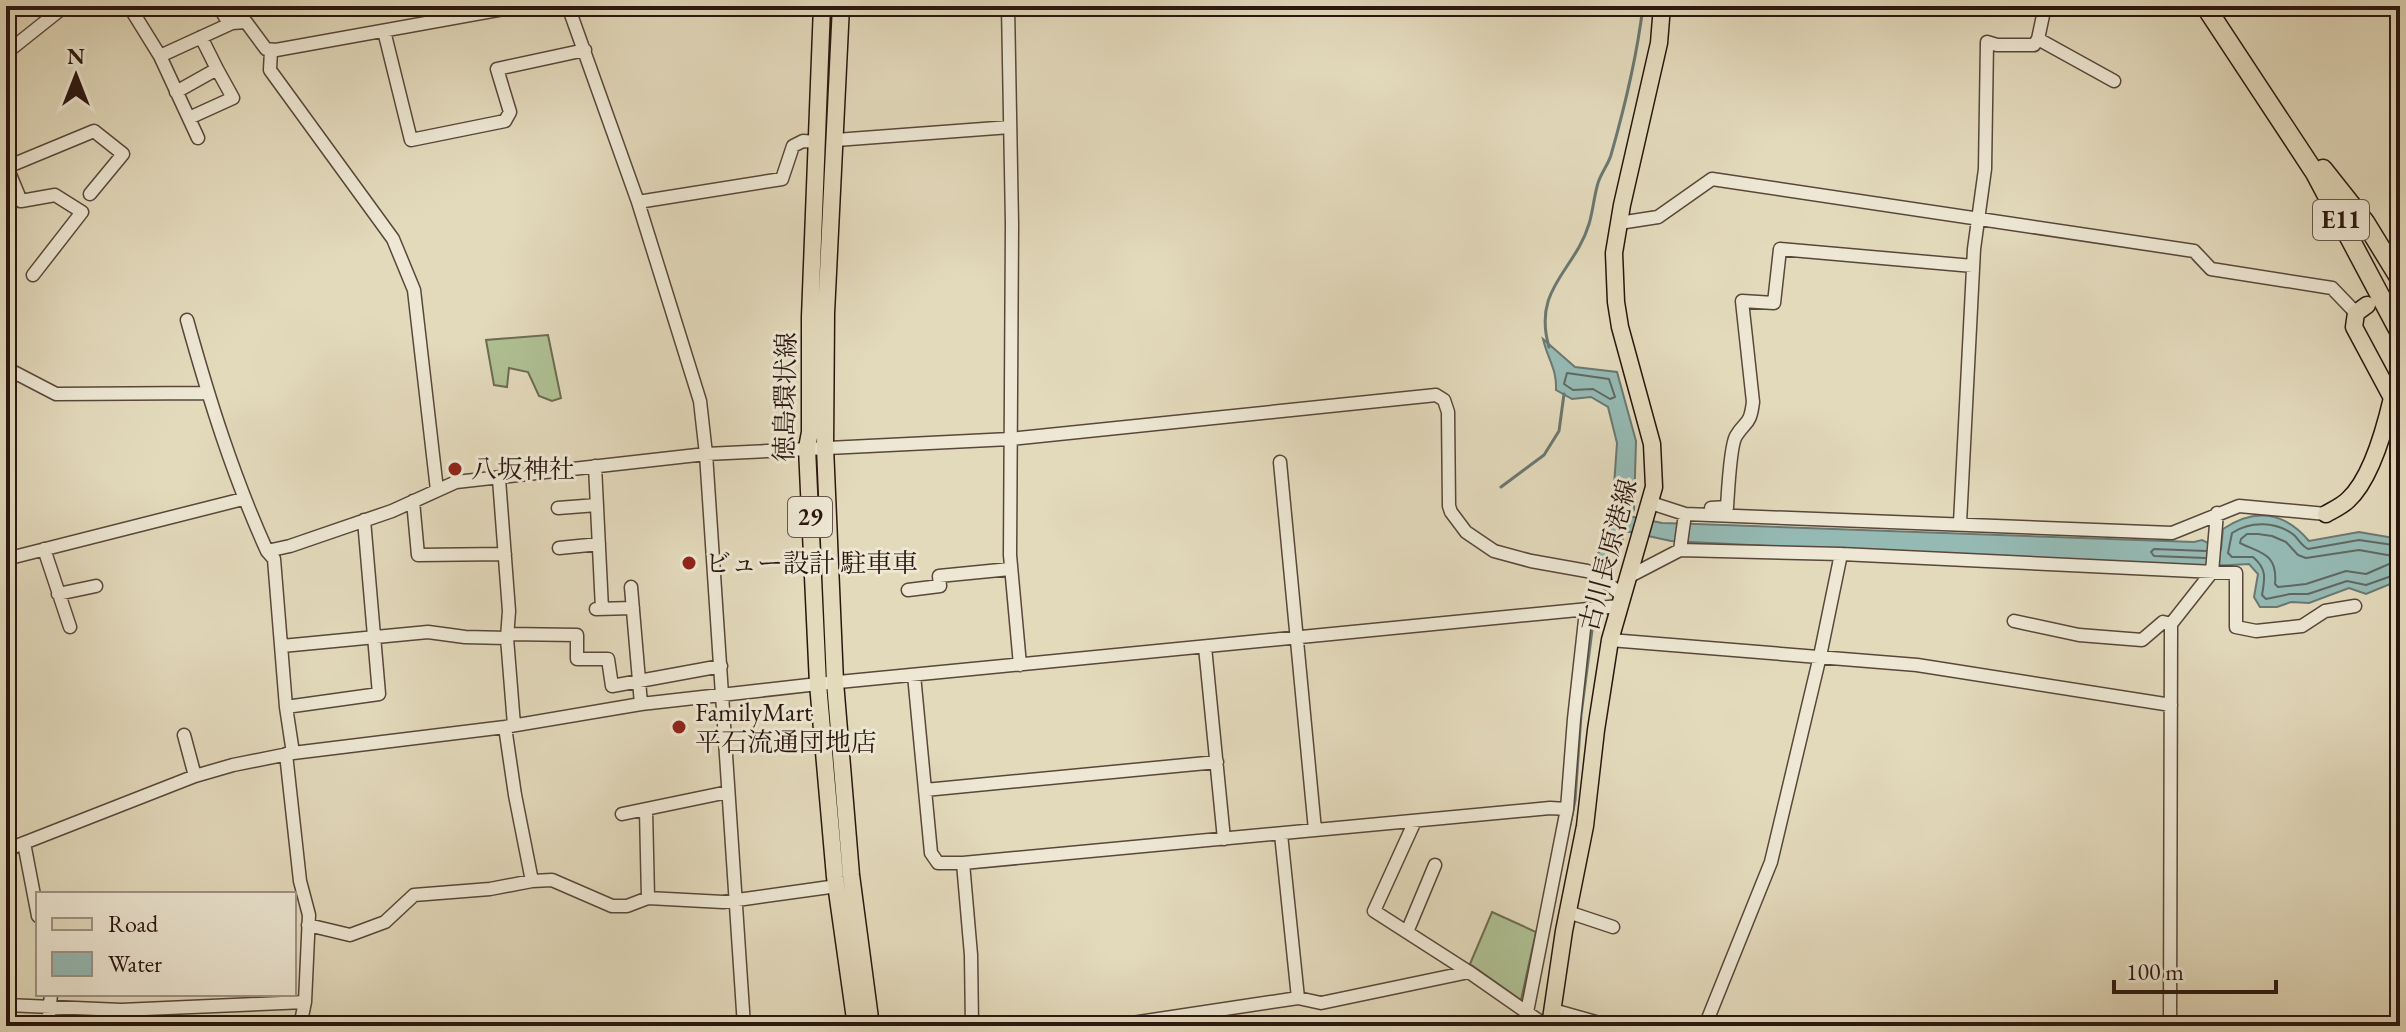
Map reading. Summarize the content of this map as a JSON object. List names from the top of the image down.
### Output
{
  "streets": {
    "highway": ["E11"],
    "main road": ["徳島環状線", "29", "古川長原港線"]
  },
  "places": ["八坂神社", "ビュー設計 駐車車", "FamilyMart 平石流通団地店"],
  "legend": ["Road", "Water"],
  "scale_bar": "100 m",
  "north": "top"
}
